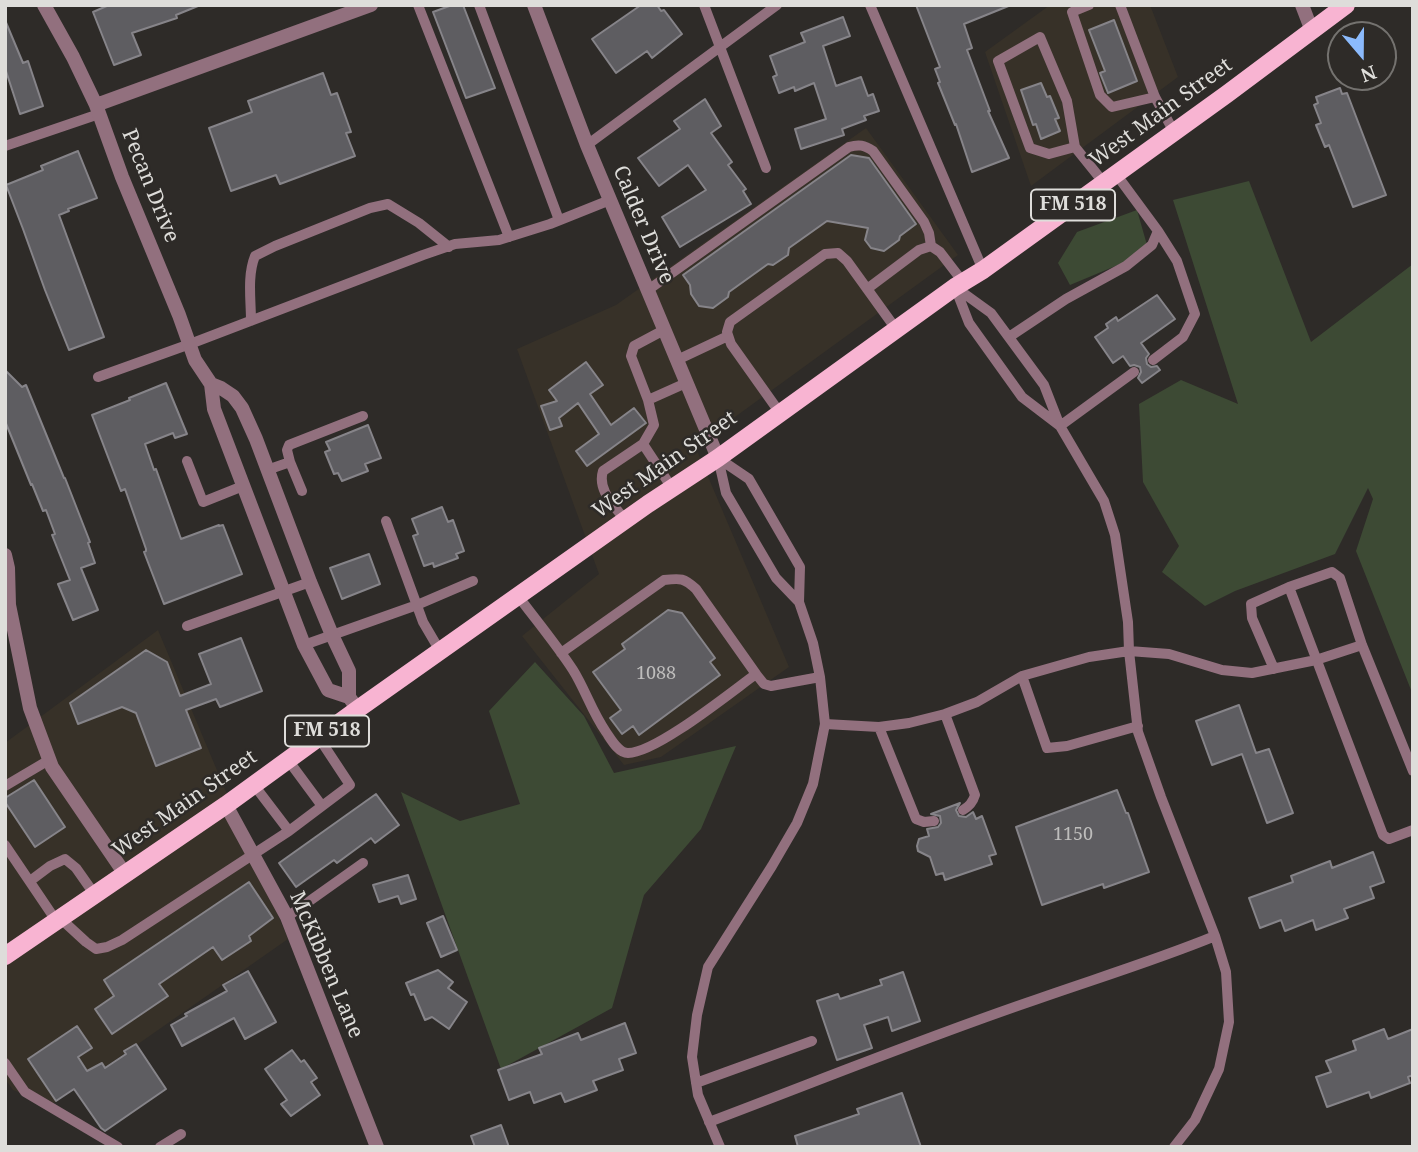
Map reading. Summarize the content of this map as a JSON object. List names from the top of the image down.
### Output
{
  "streets": {
    "main road": ["West Main Street", "FM 518"],
    "street": ["Pecan Drive", "Calder Drive", "McKibben Lane"]
  },
  "crossings": [
    ["West Main Street", "Pecan Drive"],
    ["West Main Street", "Calder Drive"],
    ["West Main Street", "McKibben Lane"]
  ],
  "house_numbers": ["1088", "1150"],
  "north": "bottom"
}
